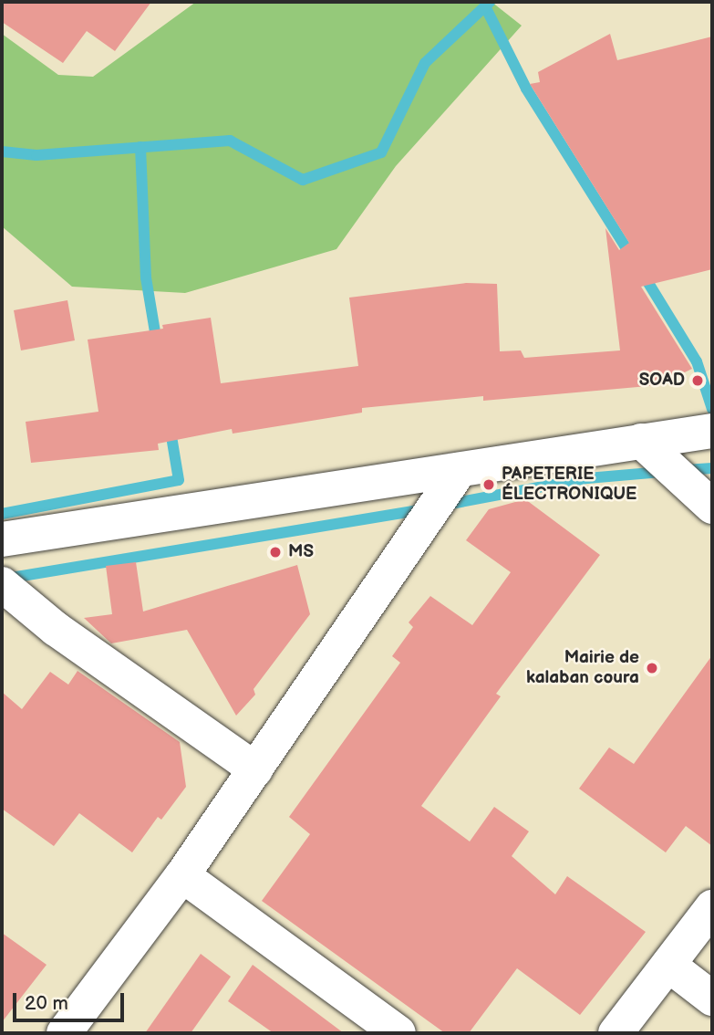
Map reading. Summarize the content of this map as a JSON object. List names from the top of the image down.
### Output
{
  "places": [
    "SOAD",
    "PAPETERIE ÉLECTRONIQUE",
    "MS",
    "Mairie de kalaban coura"
  ],
  "scale_bar": "20 m"
}
